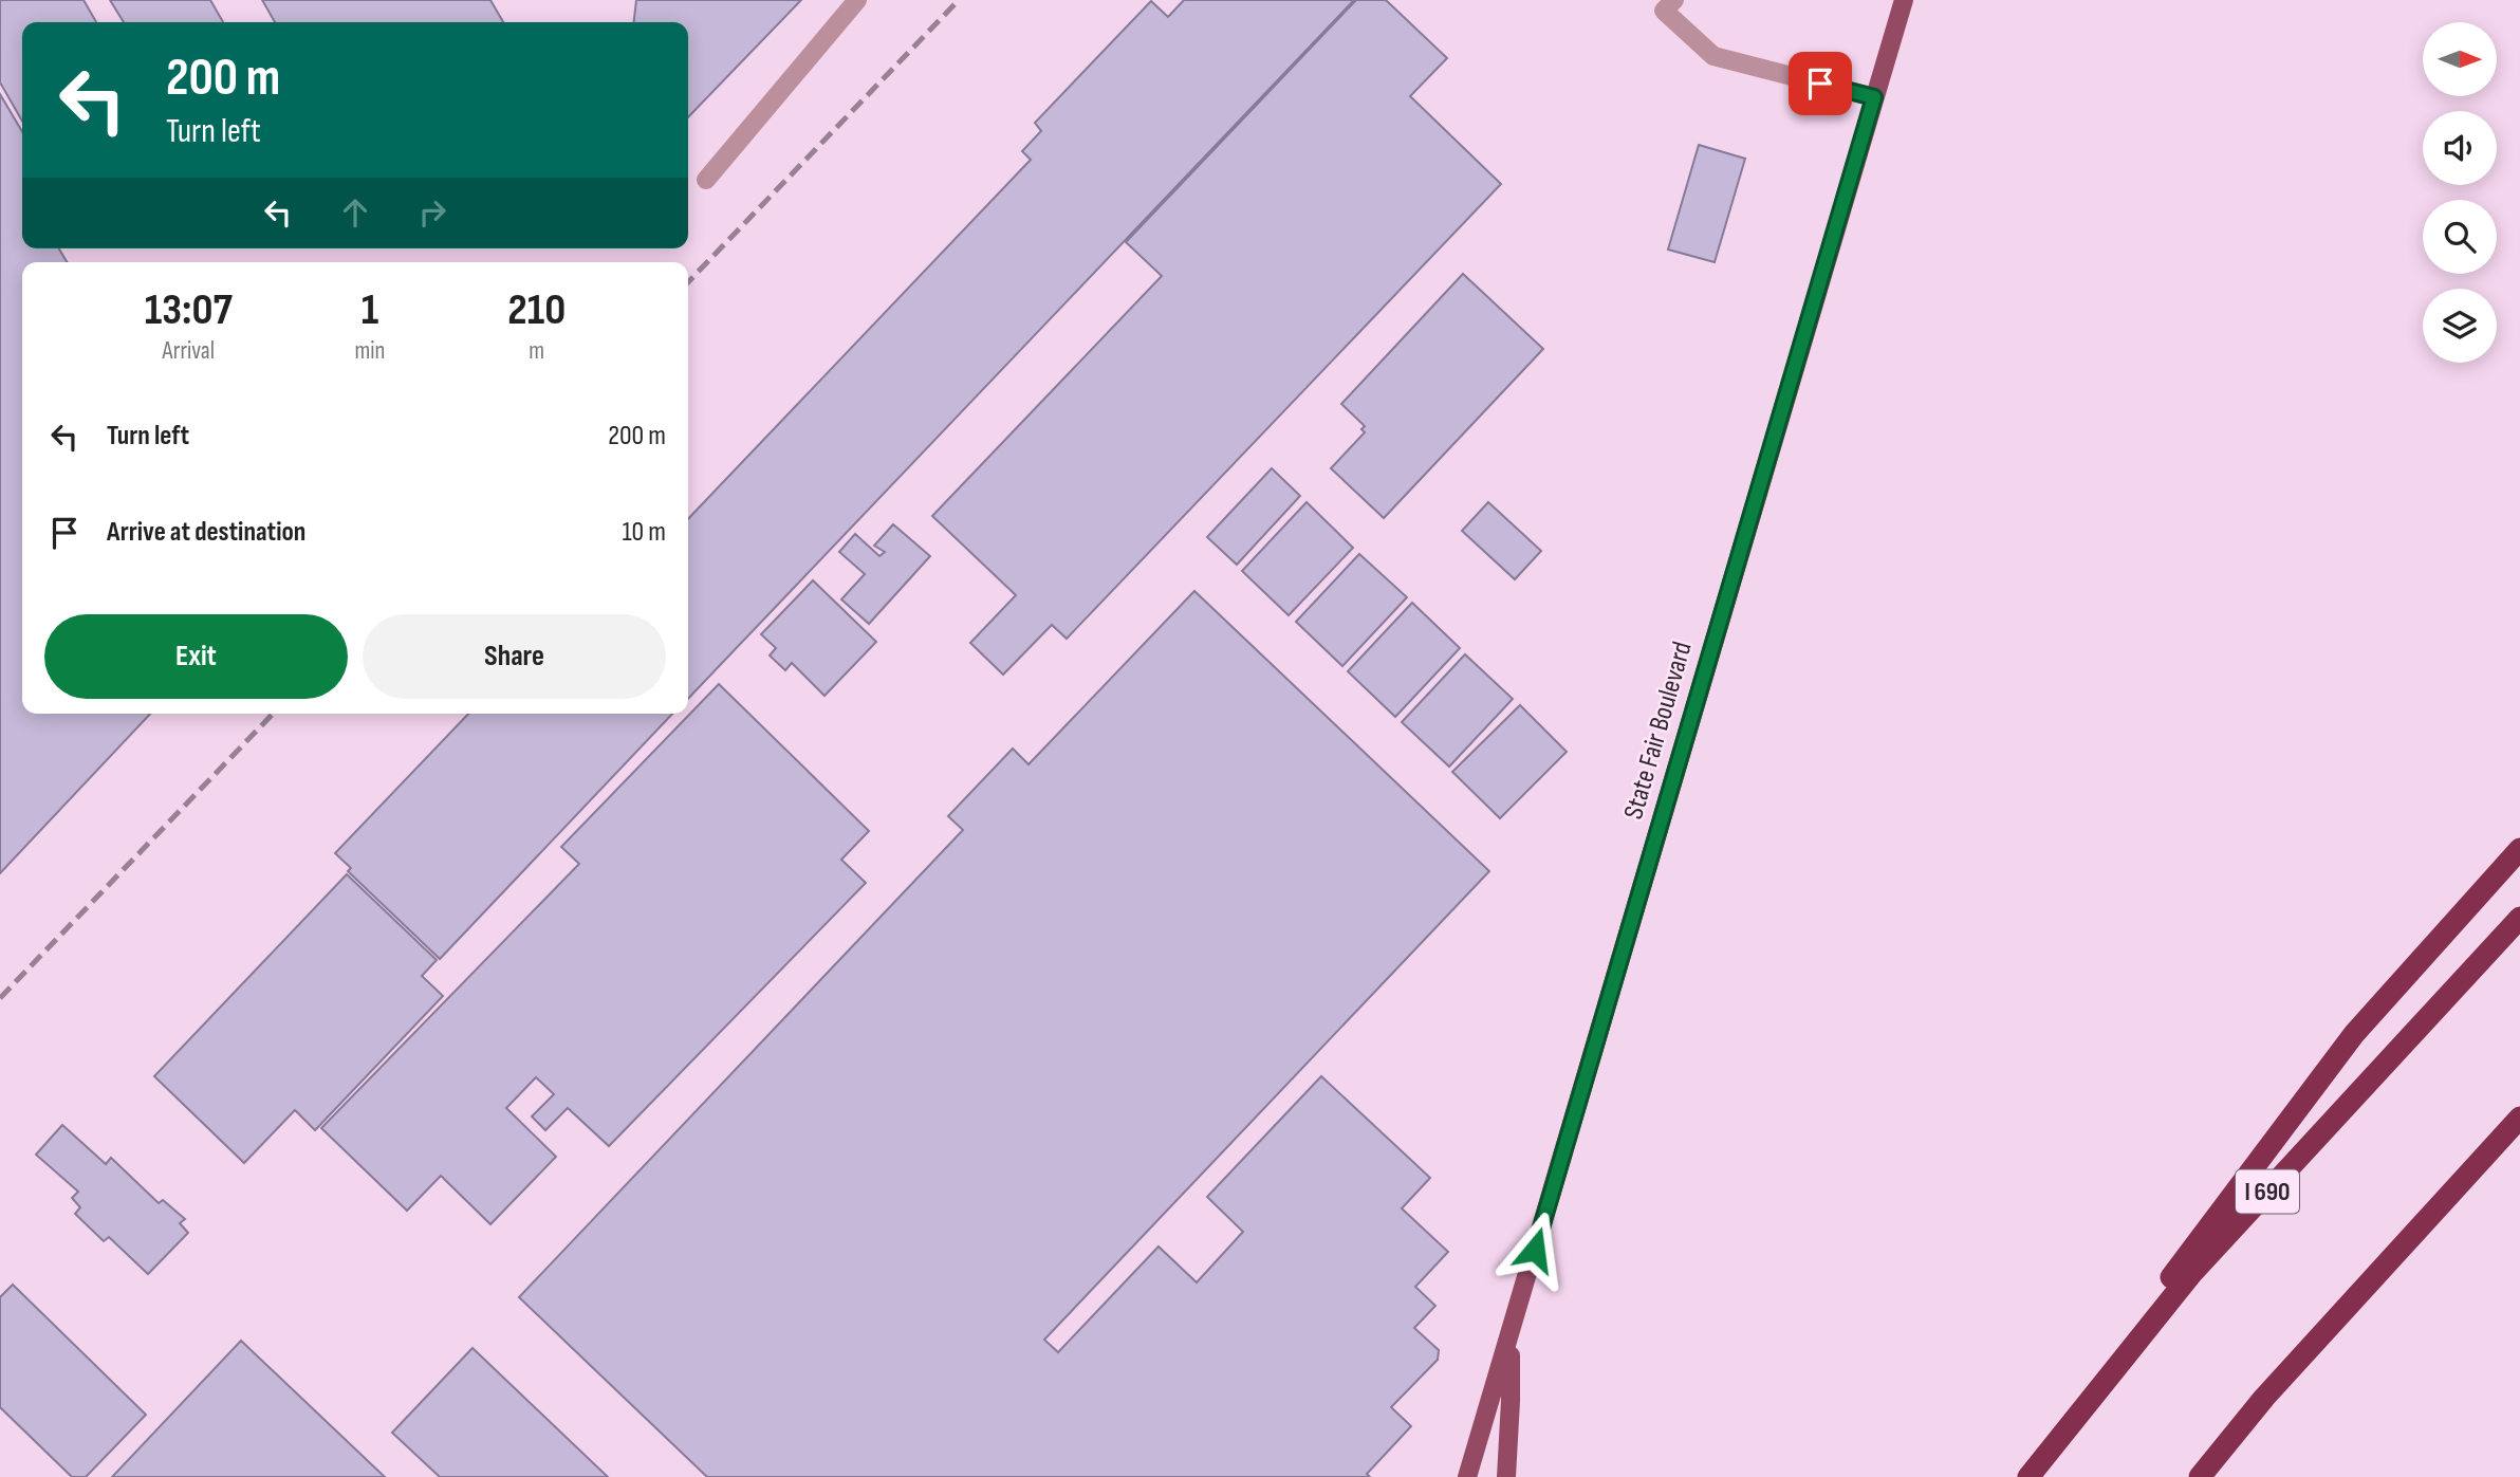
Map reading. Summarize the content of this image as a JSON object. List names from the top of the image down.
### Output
{
  "streets": {
    "highway": ["I 690"],
    "main road": ["State Fair Boulevard"]
  },
  "north": "right",
  "page": {
    "turn": ["200 m", "Turn left"],
    "eta": [
      "13:07",
      "Arrival",
      "1",
      "min",
      "210",
      "m"
    ],
    "list": [
      {
        "name": "Turn left",
        "value": "200 m"
      },
      {
        "name": "Arrive at destination",
        "value": "10 m"
      }
    ],
    "buttons": ["Exit", "Share"]
  }
}
